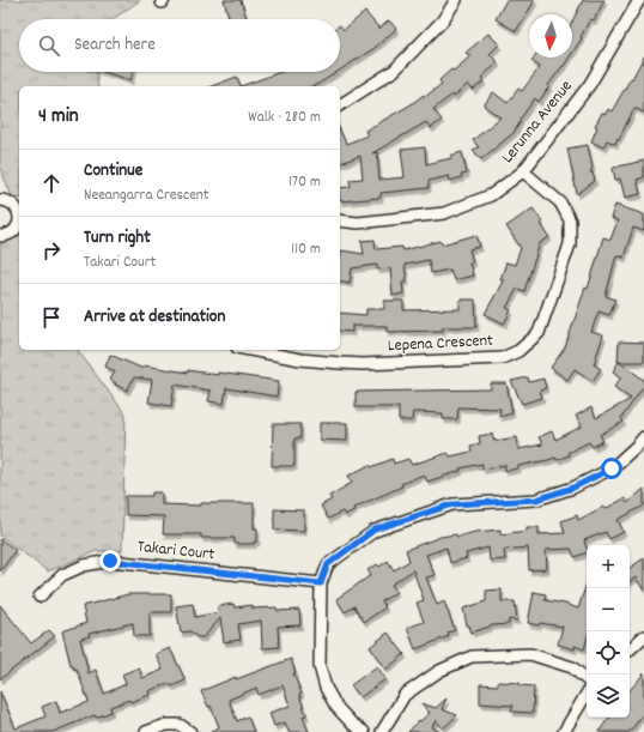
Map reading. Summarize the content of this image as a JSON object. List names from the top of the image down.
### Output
{
  "streets": {
    "street": ["Lerunna Avenue", "Lepena Crescent", "Takari Court"]
  },
  "crossings": [
    ["Lerunna Avenue", "Lepena Crescent"]
  ],
  "north": "bottom",
  "page": {
    "search": "Search here",
    "heading": ["4 min", "Walk · 280 m"],
    "list": [
      ["Continue", "Neeangarra Crescent", "170 m"],
      ["Turn right", "Takari Court", "110 m"],
      "Arrive at destination"
    ],
    "map_buttons": ["+", "−"]
  }
}
